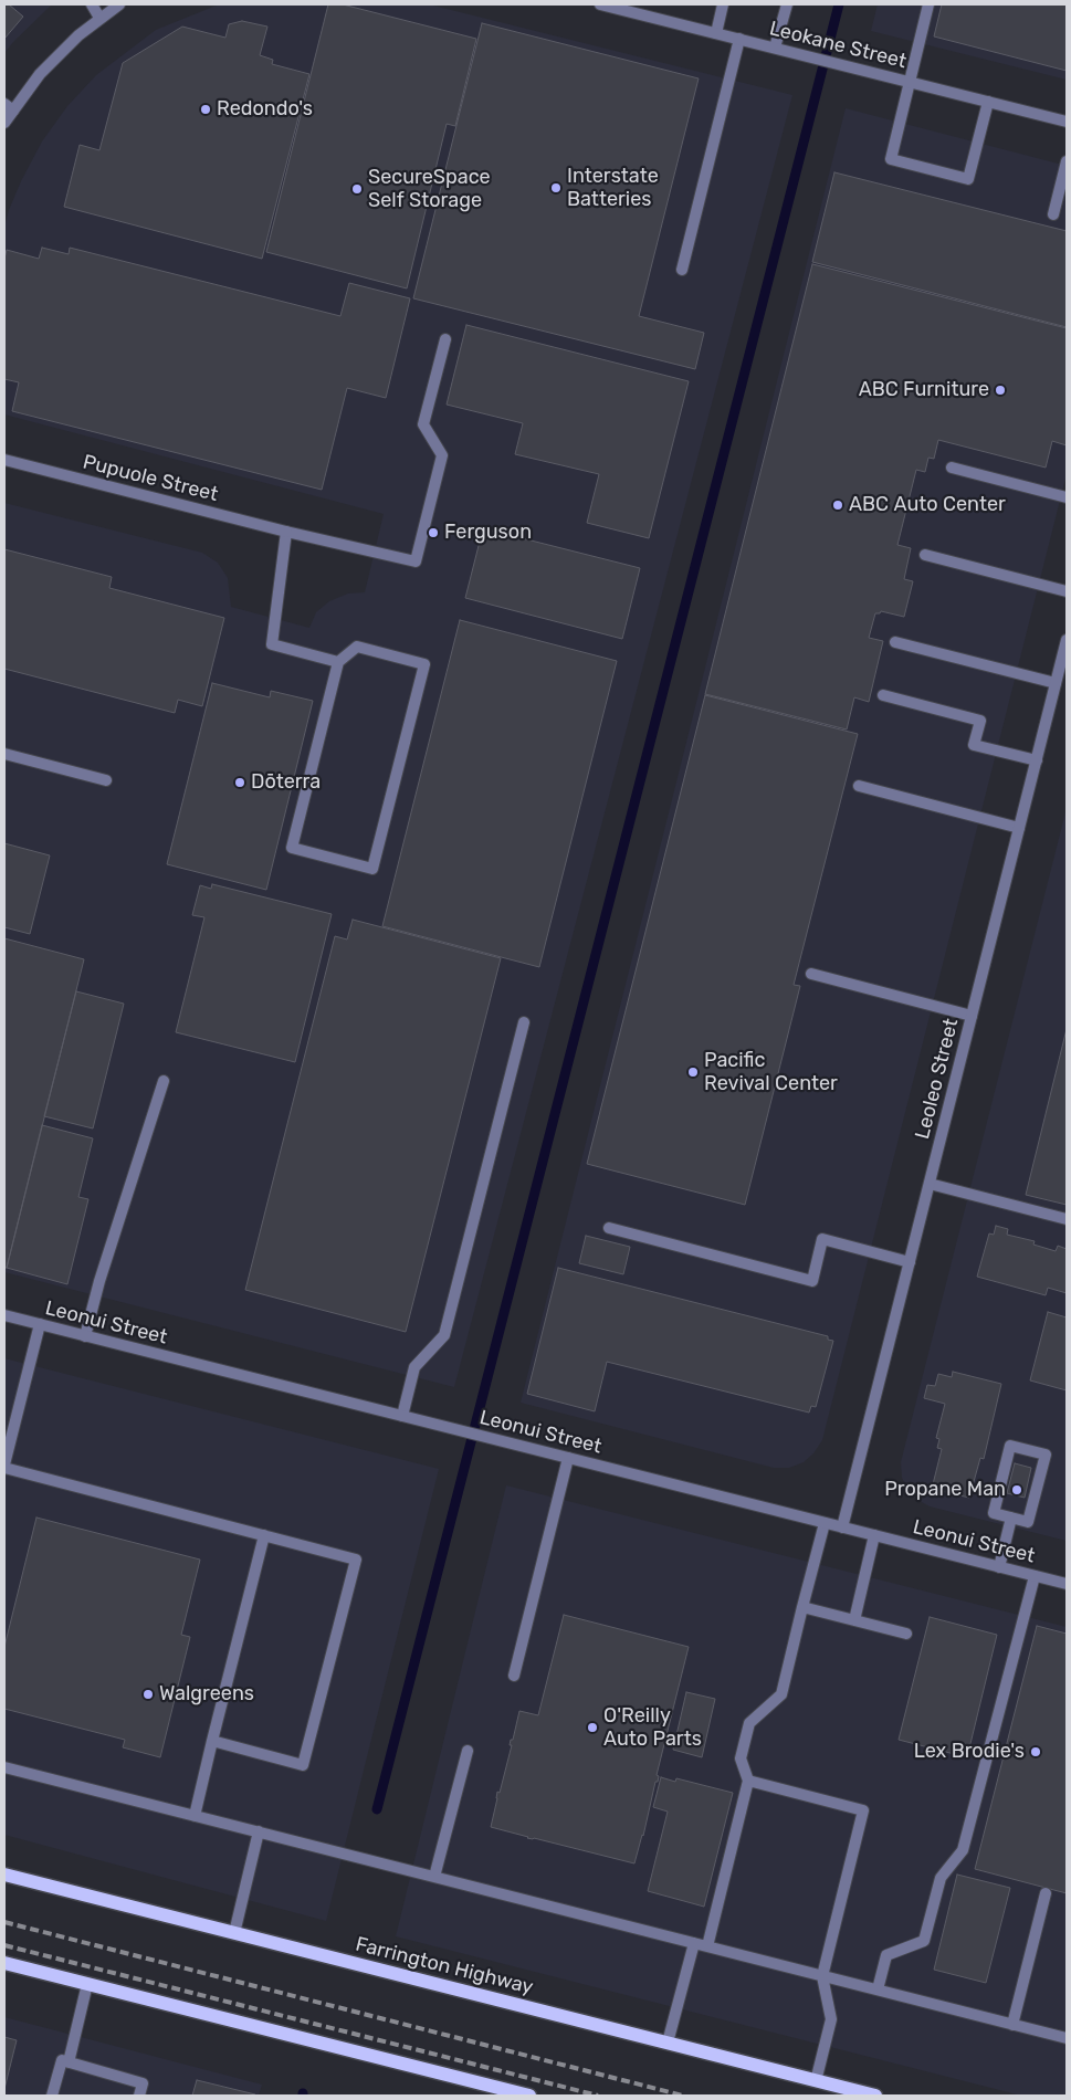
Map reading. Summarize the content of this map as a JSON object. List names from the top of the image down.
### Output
{
  "streets": {
    "main road": ["Farrington Highway"],
    "street": [
      "Leokane Street",
      "Pupuole Street",
      "Leoleo Street",
      "Leonui Street"
    ]
  },
  "crossings": [
    ["Leoleo Street", "Leonui Street"]
  ],
  "places": [
    "Redondo's",
    "Interstate Batteries",
    "SecureSpace Self Storage",
    "ABC Furniture",
    "ABC Auto Center",
    "Ferguson",
    "Dōterra",
    "Pacific Revival Center",
    "Propane Man",
    "Walgreens",
    "O'Reilly Auto Parts",
    "Lex Brodie's"
  ]
}
